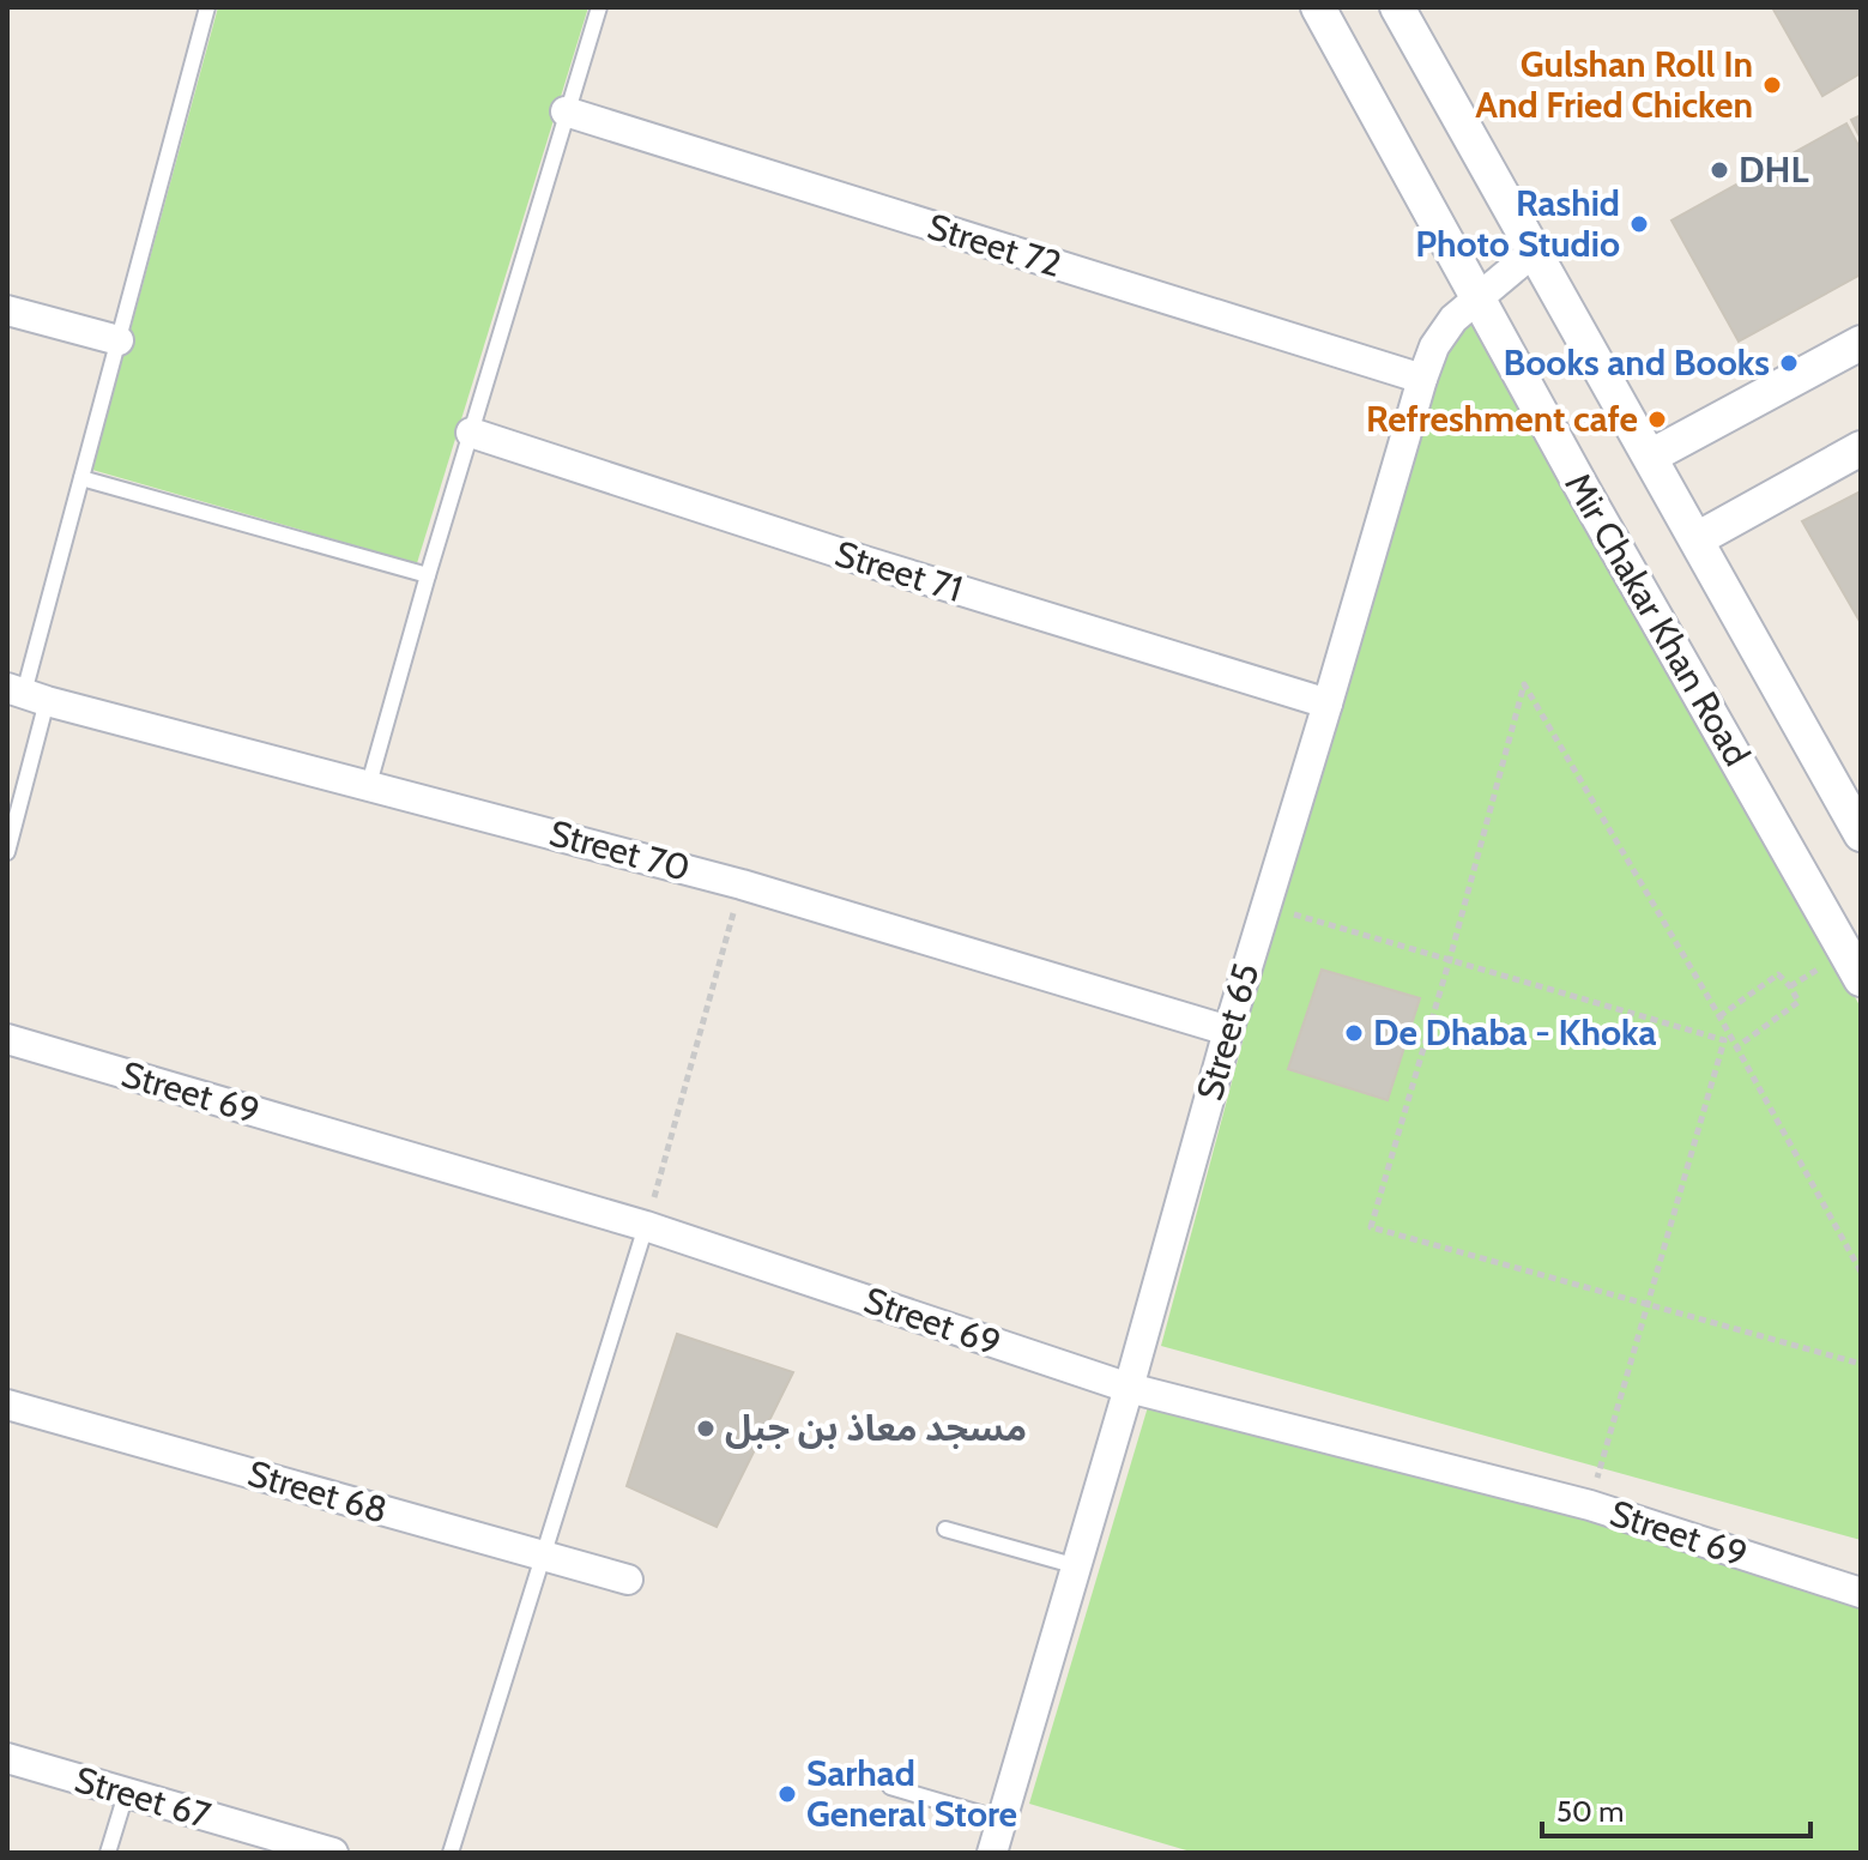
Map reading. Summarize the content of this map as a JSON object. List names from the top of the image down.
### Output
{
  "streets": {
    "street": [
      "Street 72",
      "Street 71",
      "Mir Chakar Khan Road",
      "Street 70",
      "Street 65",
      "Street 69",
      "Street 68",
      "Street 67"
    ]
  },
  "crossings": [
    ["Street 72", "Street 65"],
    ["Street 71", "Street 65"],
    ["Mir Chakar Khan Road", "Street 65"],
    ["Street 70", "Street 65"],
    ["Street 65", "Street 69"]
  ],
  "places": [
    "Gulshan Roll In And Fried Chicken",
    "DHL",
    "Rashid Photo Studio",
    "Books and Books",
    "Refreshment cafe",
    "De Dhaba - Khoka",
    "مسجد معاذ بن جبل",
    "Sarhad General Store"
  ],
  "scale_bar": "50 m"
}
